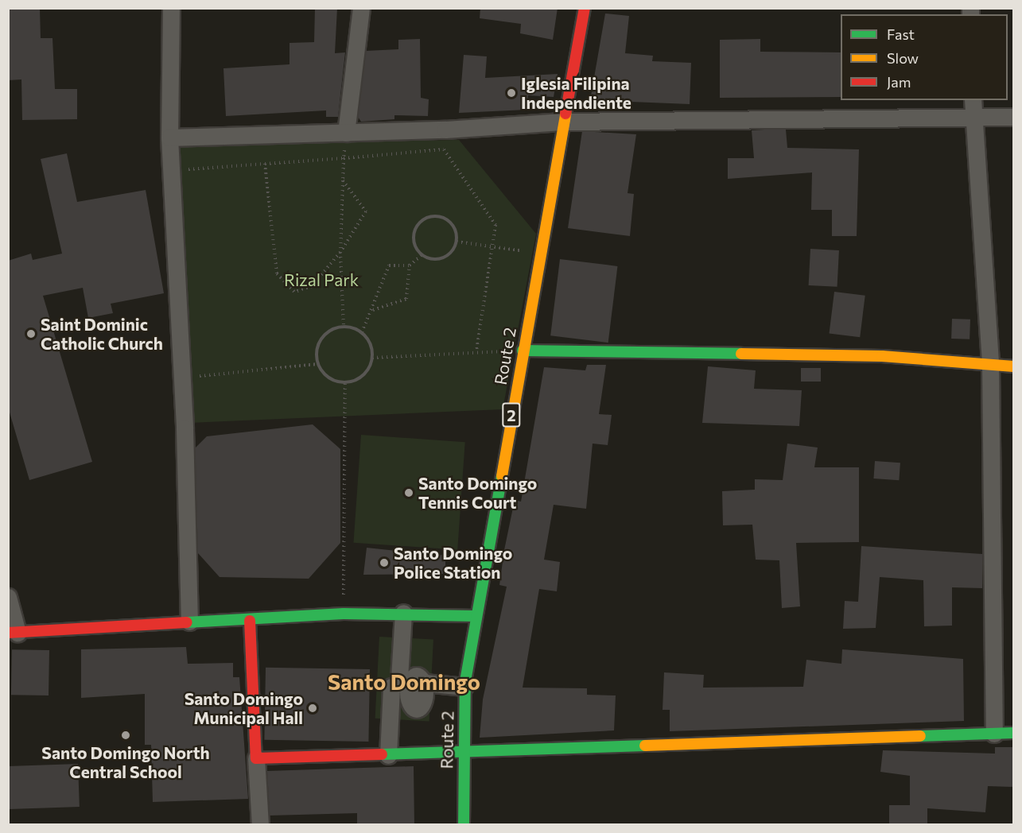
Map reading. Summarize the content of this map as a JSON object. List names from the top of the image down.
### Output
{
  "streets": {
    "main road": ["Route 2", "2"]
  },
  "districts": ["Santo Domingo"],
  "parks": ["Rizal Park"],
  "places": [
    "Iglesia Filipina Independiente",
    "Saint Dominic Catholic Church",
    "Santo Domingo Tennis Court",
    "Santo Domingo Police Station",
    "Santo Domingo Municipal Hall",
    "Santo Domingo North Central School"
  ],
  "legend": ["Fast", "Slow", "Jam"]
}
